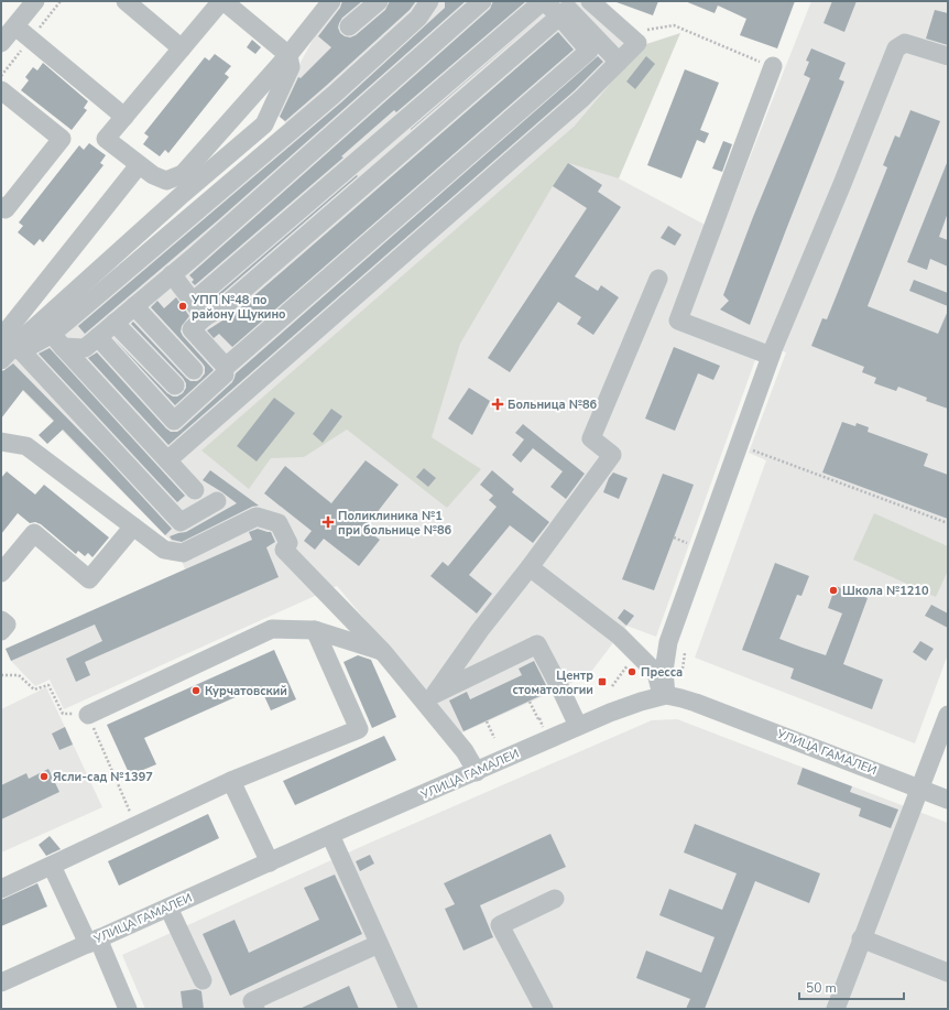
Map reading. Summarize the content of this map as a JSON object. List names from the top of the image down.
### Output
{
  "streets": {
    "street": ["УЛИЦА ГАМАЛЕИ"]
  },
  "places": {
    "other": [
      "УПП №48 по району Щукино",
      "Школа №1210",
      "Пресса",
      "Курчатовский",
      "Ясли-сад №1397"
    ],
    "health": ["Больница №86", "Поликлиника №1 при больнице №86"],
    "transit": ["Центр стоматологии"]
  },
  "scale_bar": "50 m"
}
